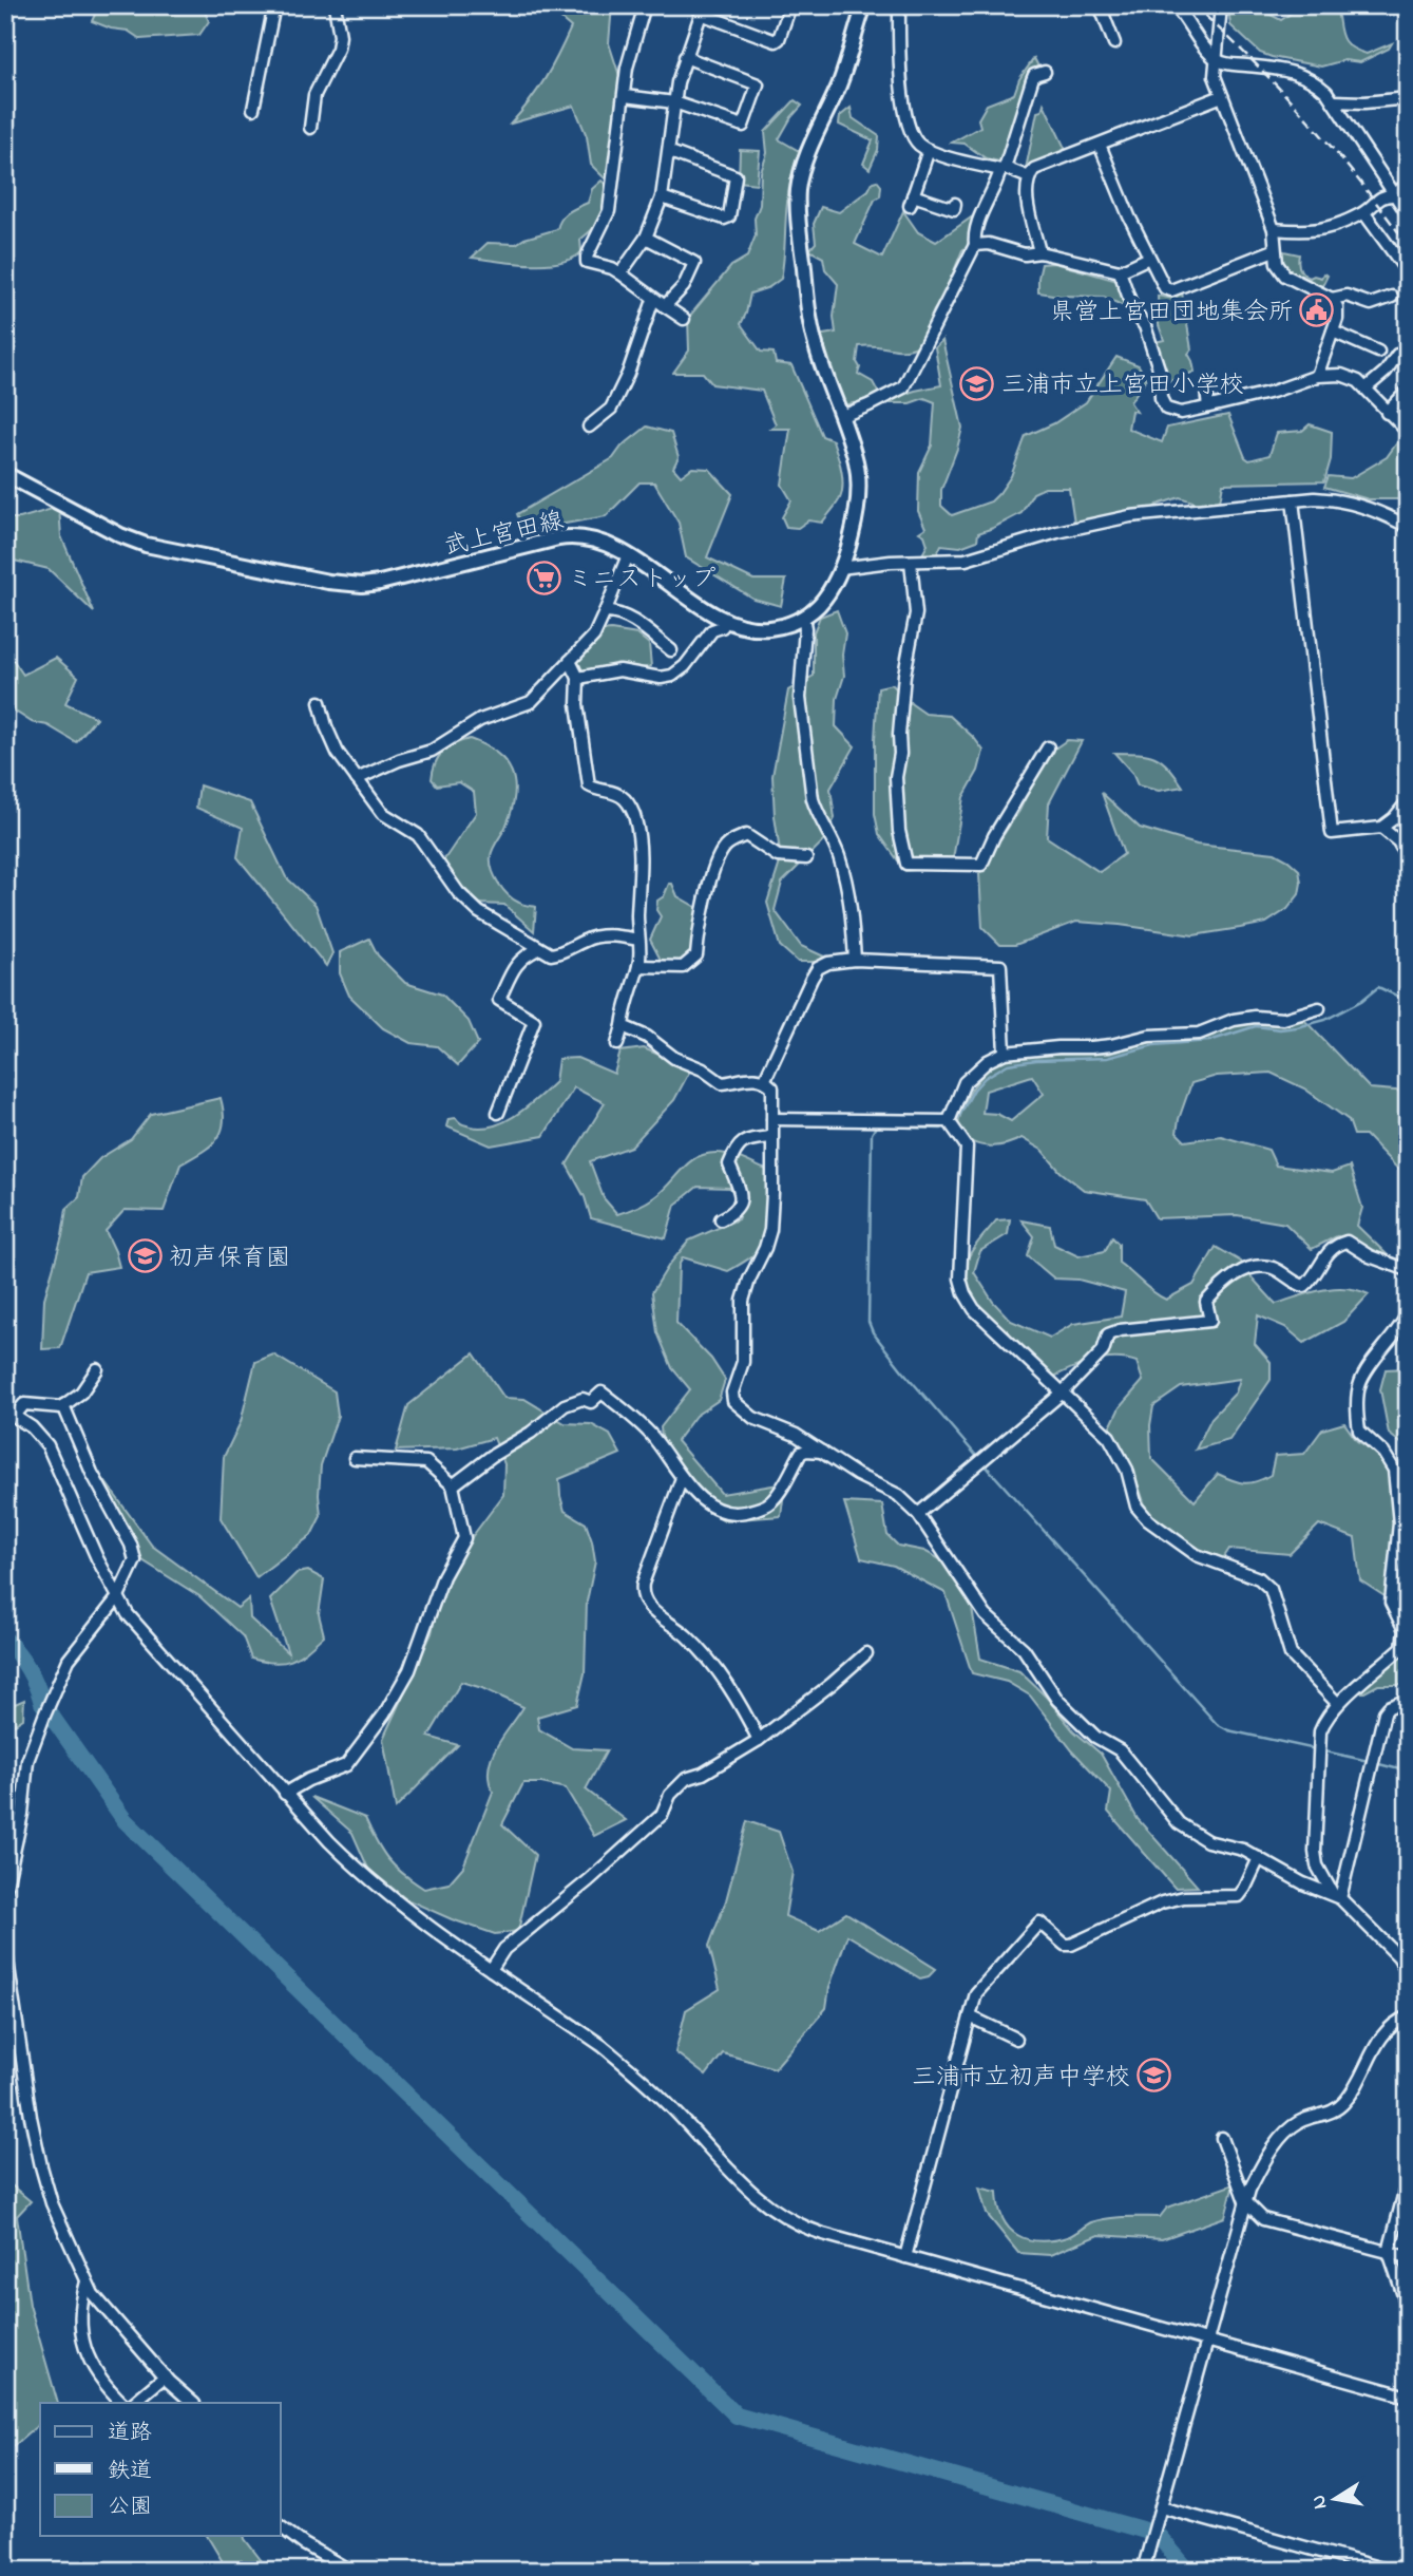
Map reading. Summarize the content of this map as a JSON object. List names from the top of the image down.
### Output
{
  "streets": {
    "main road": ["武上宮田線"]
  },
  "places": {
    "public building": ["県営上宮田団地集会所"],
    "school or university": ["三浦市立上宮田小学校", "初声保育園", "三浦市立初声中学校"],
    "supermarket": ["ミニストップ"]
  },
  "legend": ["道路", "鉄道", "公園"],
  "north": "left"
}
